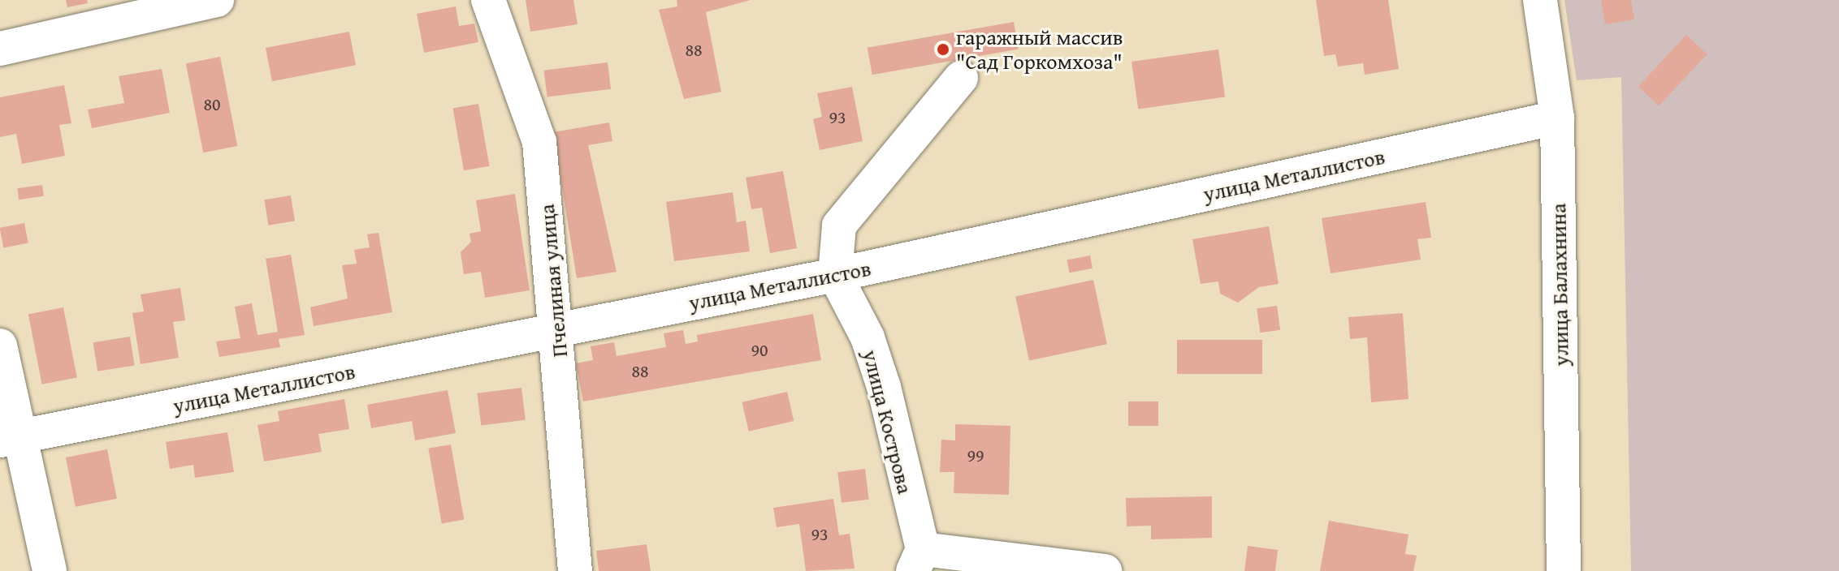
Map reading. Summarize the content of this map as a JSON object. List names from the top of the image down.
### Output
{
  "streets": {
    "street": [
      "улица Металлистов",
      "Пчелиная улица",
      "улица Балахнина",
      "улица Кострова"
    ]
  },
  "crossings": [
    ["улица Металлистов", "Пчелиная улица"],
    ["улица Металлистов", "улица Балахнина"],
    ["улица Металлистов", "улица Кострова"]
  ],
  "places": ["гаражный массив \"Сад Горкомхоза\""],
  "house_numbers": [
    "88",
    "80",
    "93",
    "90",
    "88",
    "99",
    "93"
  ]
}
